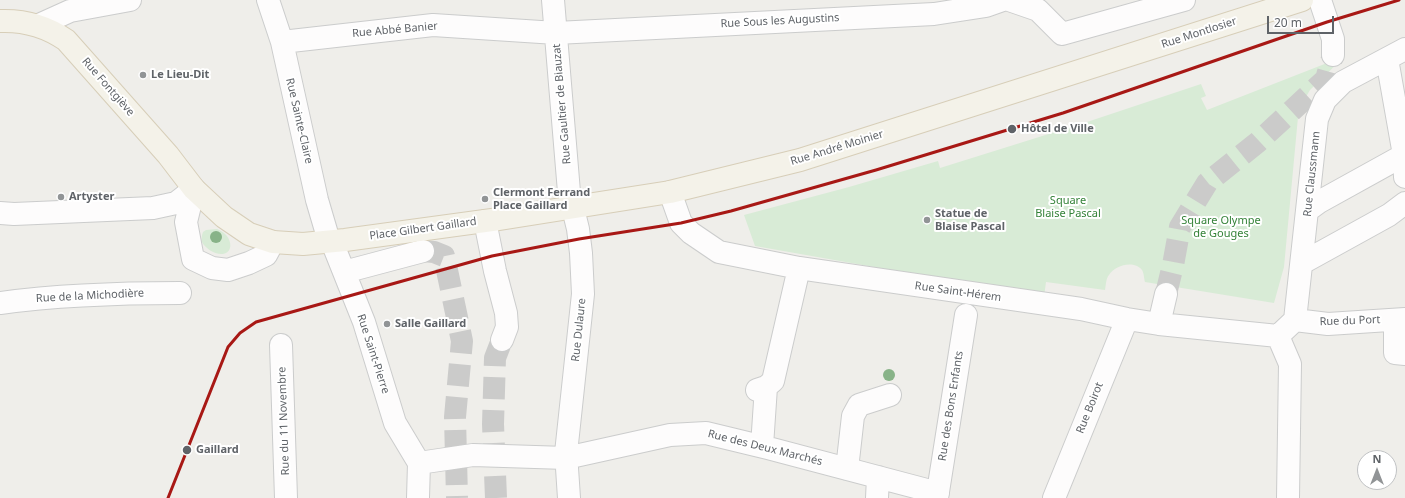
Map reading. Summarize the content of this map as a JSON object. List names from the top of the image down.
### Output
{
  "streets": {
    "main road": [
      "Rue Montlosier",
      "Rue Fontgiève",
      "Rue André Moinier",
      "Place Gilbert Gaillard"
    ],
    "street": [
      "Rue Sous les Augustins",
      "Rue Abbé Banier",
      "Rue Gaultier de Biauzat",
      "Rue Sainte-Claire",
      "Rue Claussmann",
      "Rue Saint-Hérem",
      "Rue de la Michodière",
      "Rue du Port",
      "Rue Dulaure",
      "Rue Saint-Pierre",
      "Rue des Bons Enfants",
      "Rue Boirot",
      "Rue du 11 Novembre",
      "Rue des Deux Marchés"
    ]
  },
  "crossings": [
    ["Rue Sous les Augustins", "Rue Abbé Banier"],
    ["Rue Sous les Augustins", "Rue Gaultier de Biauzat"],
    ["Rue Abbé Banier", "Rue Gaultier de Biauzat"],
    ["Rue Abbé Banier", "Rue Sainte-Claire"],
    ["Rue Montlosier", "Rue André Moinier"],
    ["Rue Fontgiève", "Place Gilbert Gaillard"],
    ["Rue Gaultier de Biauzat", "Rue André Moinier"],
    ["Rue Gaultier de Biauzat", "Place Gilbert Gaillard"],
    ["Rue Gaultier de Biauzat", "Rue Dulaure"],
    ["Rue Sainte-Claire", "Place Gilbert Gaillard"],
    ["Rue Sainte-Claire", "Rue Saint-Pierre"],
    ["Rue André Moinier", "Place Gilbert Gaillard"],
    ["Rue André Moinier", "Rue Saint-Hérem"],
    ["Rue André Moinier", "Rue Dulaure"],
    ["Rue Claussmann", "Rue du Port"],
    ["Place Gilbert Gaillard", "Rue Dulaure"],
    ["Place Gilbert Gaillard", "Rue Saint-Pierre"],
    ["Rue Saint-Hérem", "Rue Boirot"],
    ["Rue Dulaure", "Rue des Deux Marchés"],
    ["Rue Saint-Pierre", "Rue des Deux Marchés"],
    ["Rue des Bons Enfants", "Rue des Deux Marchés"]
  ],
  "parks": ["Square Blaise Pascal", "Square Olympe de Gouges"],
  "places": [
    "Le Lieu-Dit",
    "Hôtel de Ville",
    "Artyster",
    "Clermont Ferrand Place Gaillard",
    "Statue de Blaise Pascal",
    "Salle Gaillard",
    "Gaillard"
  ],
  "scale_bar": "20 m",
  "north": "top"
}
